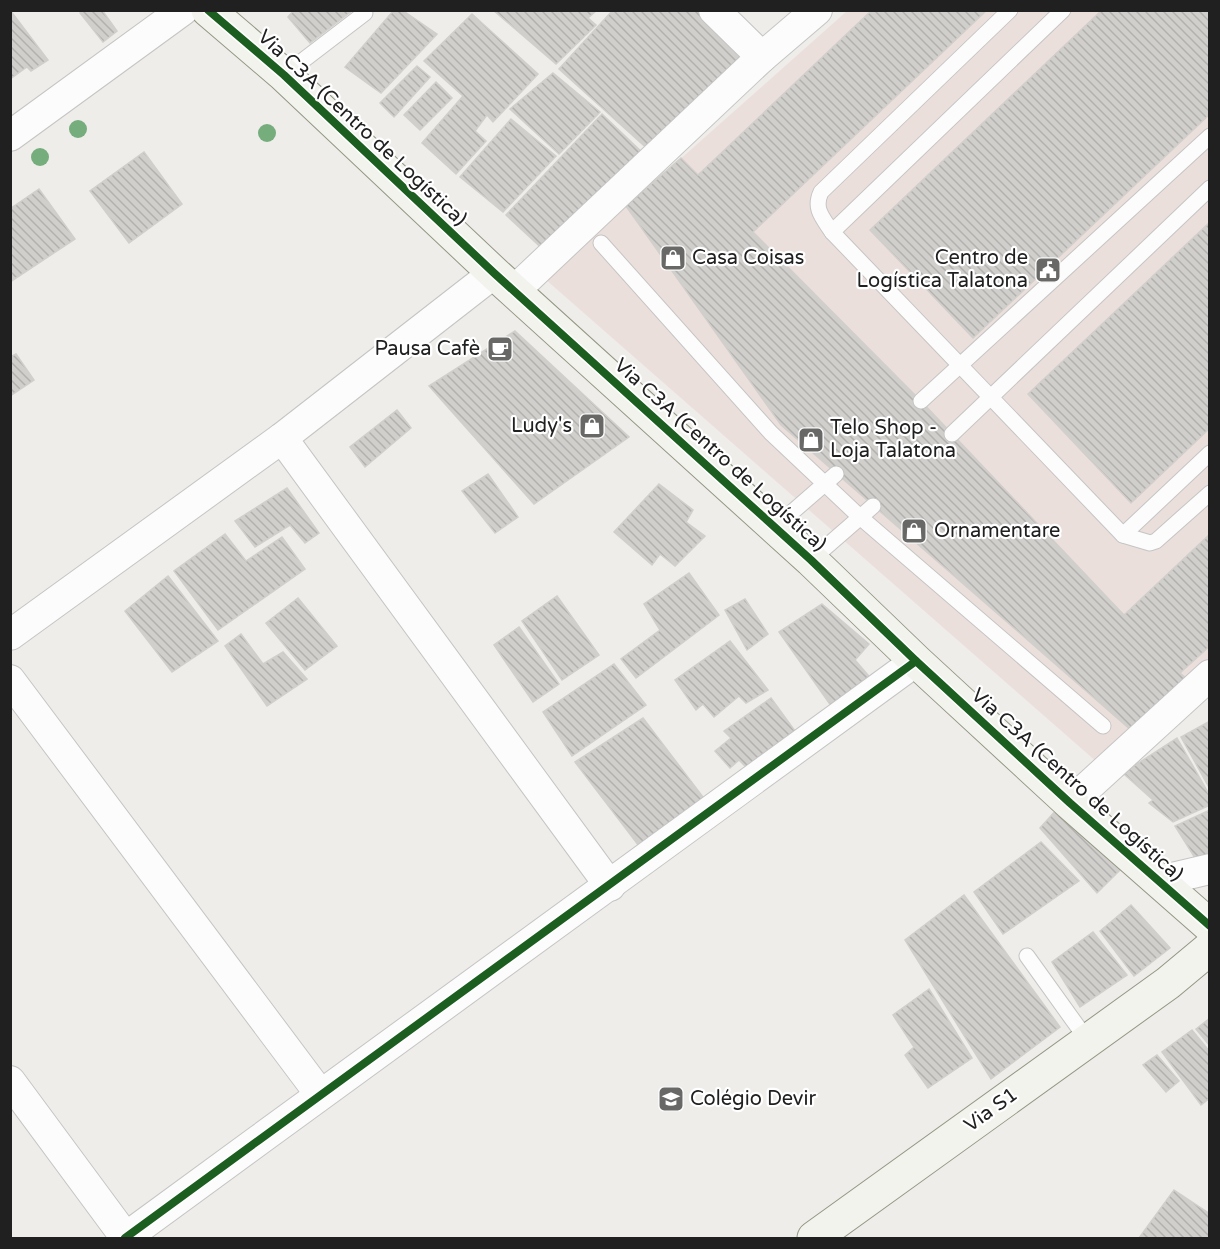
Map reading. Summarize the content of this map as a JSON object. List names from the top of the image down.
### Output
{
  "streets": {
    "street": ["Via C3A (Centro de Logística)", "Via S1"]
  },
  "crossings": [
    ["Via C3A (Centro de Logística)", "Via S1"]
  ],
  "places": {
    "shop": [
      "Casa Coisas",
      "Ludy's",
      "Telo Shop - Loja Talatona",
      "Ornamentare"
    ],
    "public building": ["Centro de Logística Talatona"],
    "cafe": ["Pausa Cafè"],
    "school or university": ["Colégio Devir"]
  }
}
